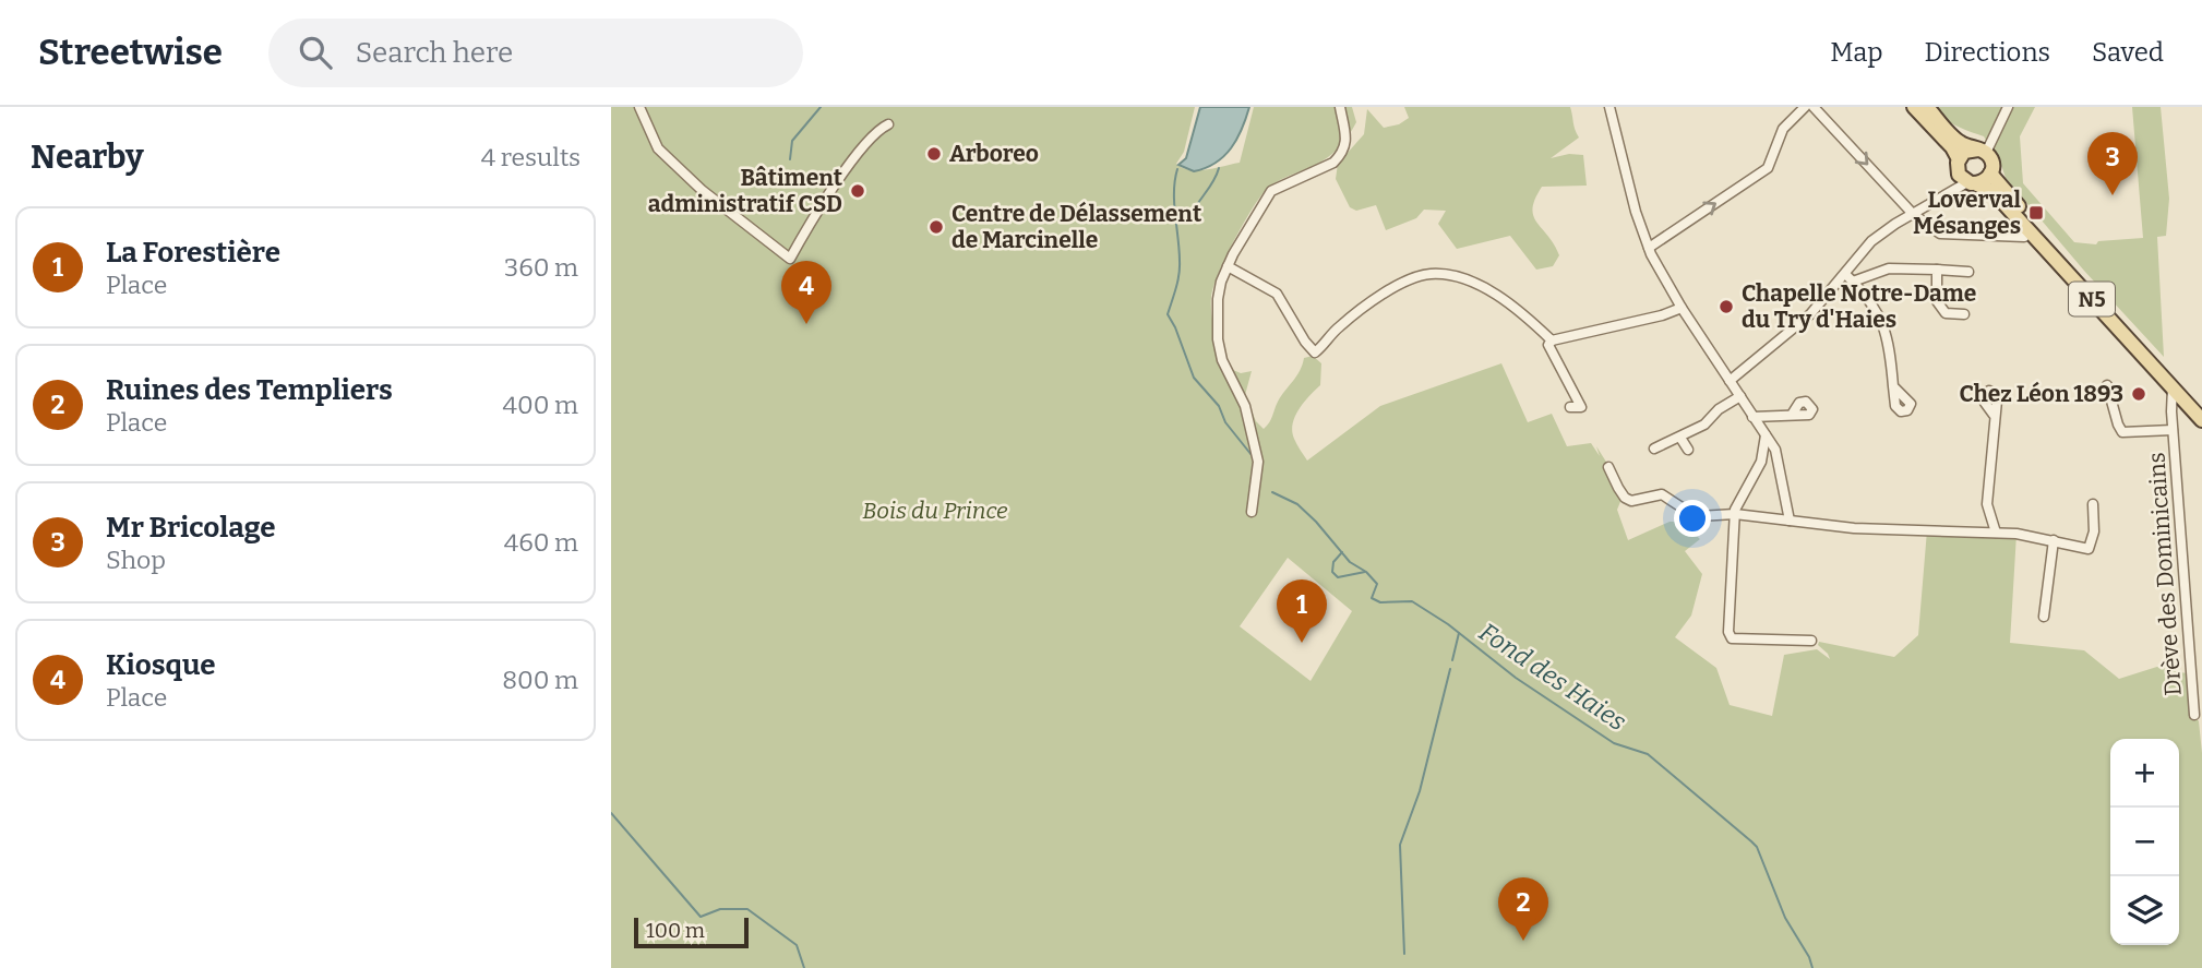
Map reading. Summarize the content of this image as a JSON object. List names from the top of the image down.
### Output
{
  "streets": {
    "main road": ["N5"],
    "street": ["Drève des Dominicains"]
  },
  "crossings": [
    ["N5", "Drève des Dominicains"]
  ],
  "water": ["Fond des Haies"],
  "parks": ["Bois du Prince"],
  "places": {
    "other": [
      "Arboreo",
      "Bâtiment administratif CSD",
      "Centre de Délassement de Marcinelle",
      "Chapelle Notre-Dame du Try d'Haies",
      "Chez Léon 1893"
    ],
    "transit": ["Loverval Mésanges"]
  },
  "scale_bar": "100 m",
  "page": {
    "header": "Streetwise",
    "search": "Search here",
    "nav": ["Map", "Directions", "Saved"],
    "heading": ["Nearby", "4 results"],
    "pins": [
      "3",
      "4",
      "1",
      "2"
    ],
    "list": [
      {
        "mark": "1",
        "name": "La Forestière",
        "note": "Place",
        "value": "360 m"
      },
      {
        "mark": "2",
        "name": "Ruines des Templiers",
        "note": "Place",
        "value": "400 m"
      },
      {
        "mark": "3",
        "name": "Mr Bricolage",
        "note": "Shop",
        "value": "460 m"
      },
      {
        "mark": "4",
        "name": "Kiosque",
        "note": "Place",
        "value": "800 m"
      }
    ],
    "map_buttons": ["+", "−"],
    "scale": "100 m"
  }
}
